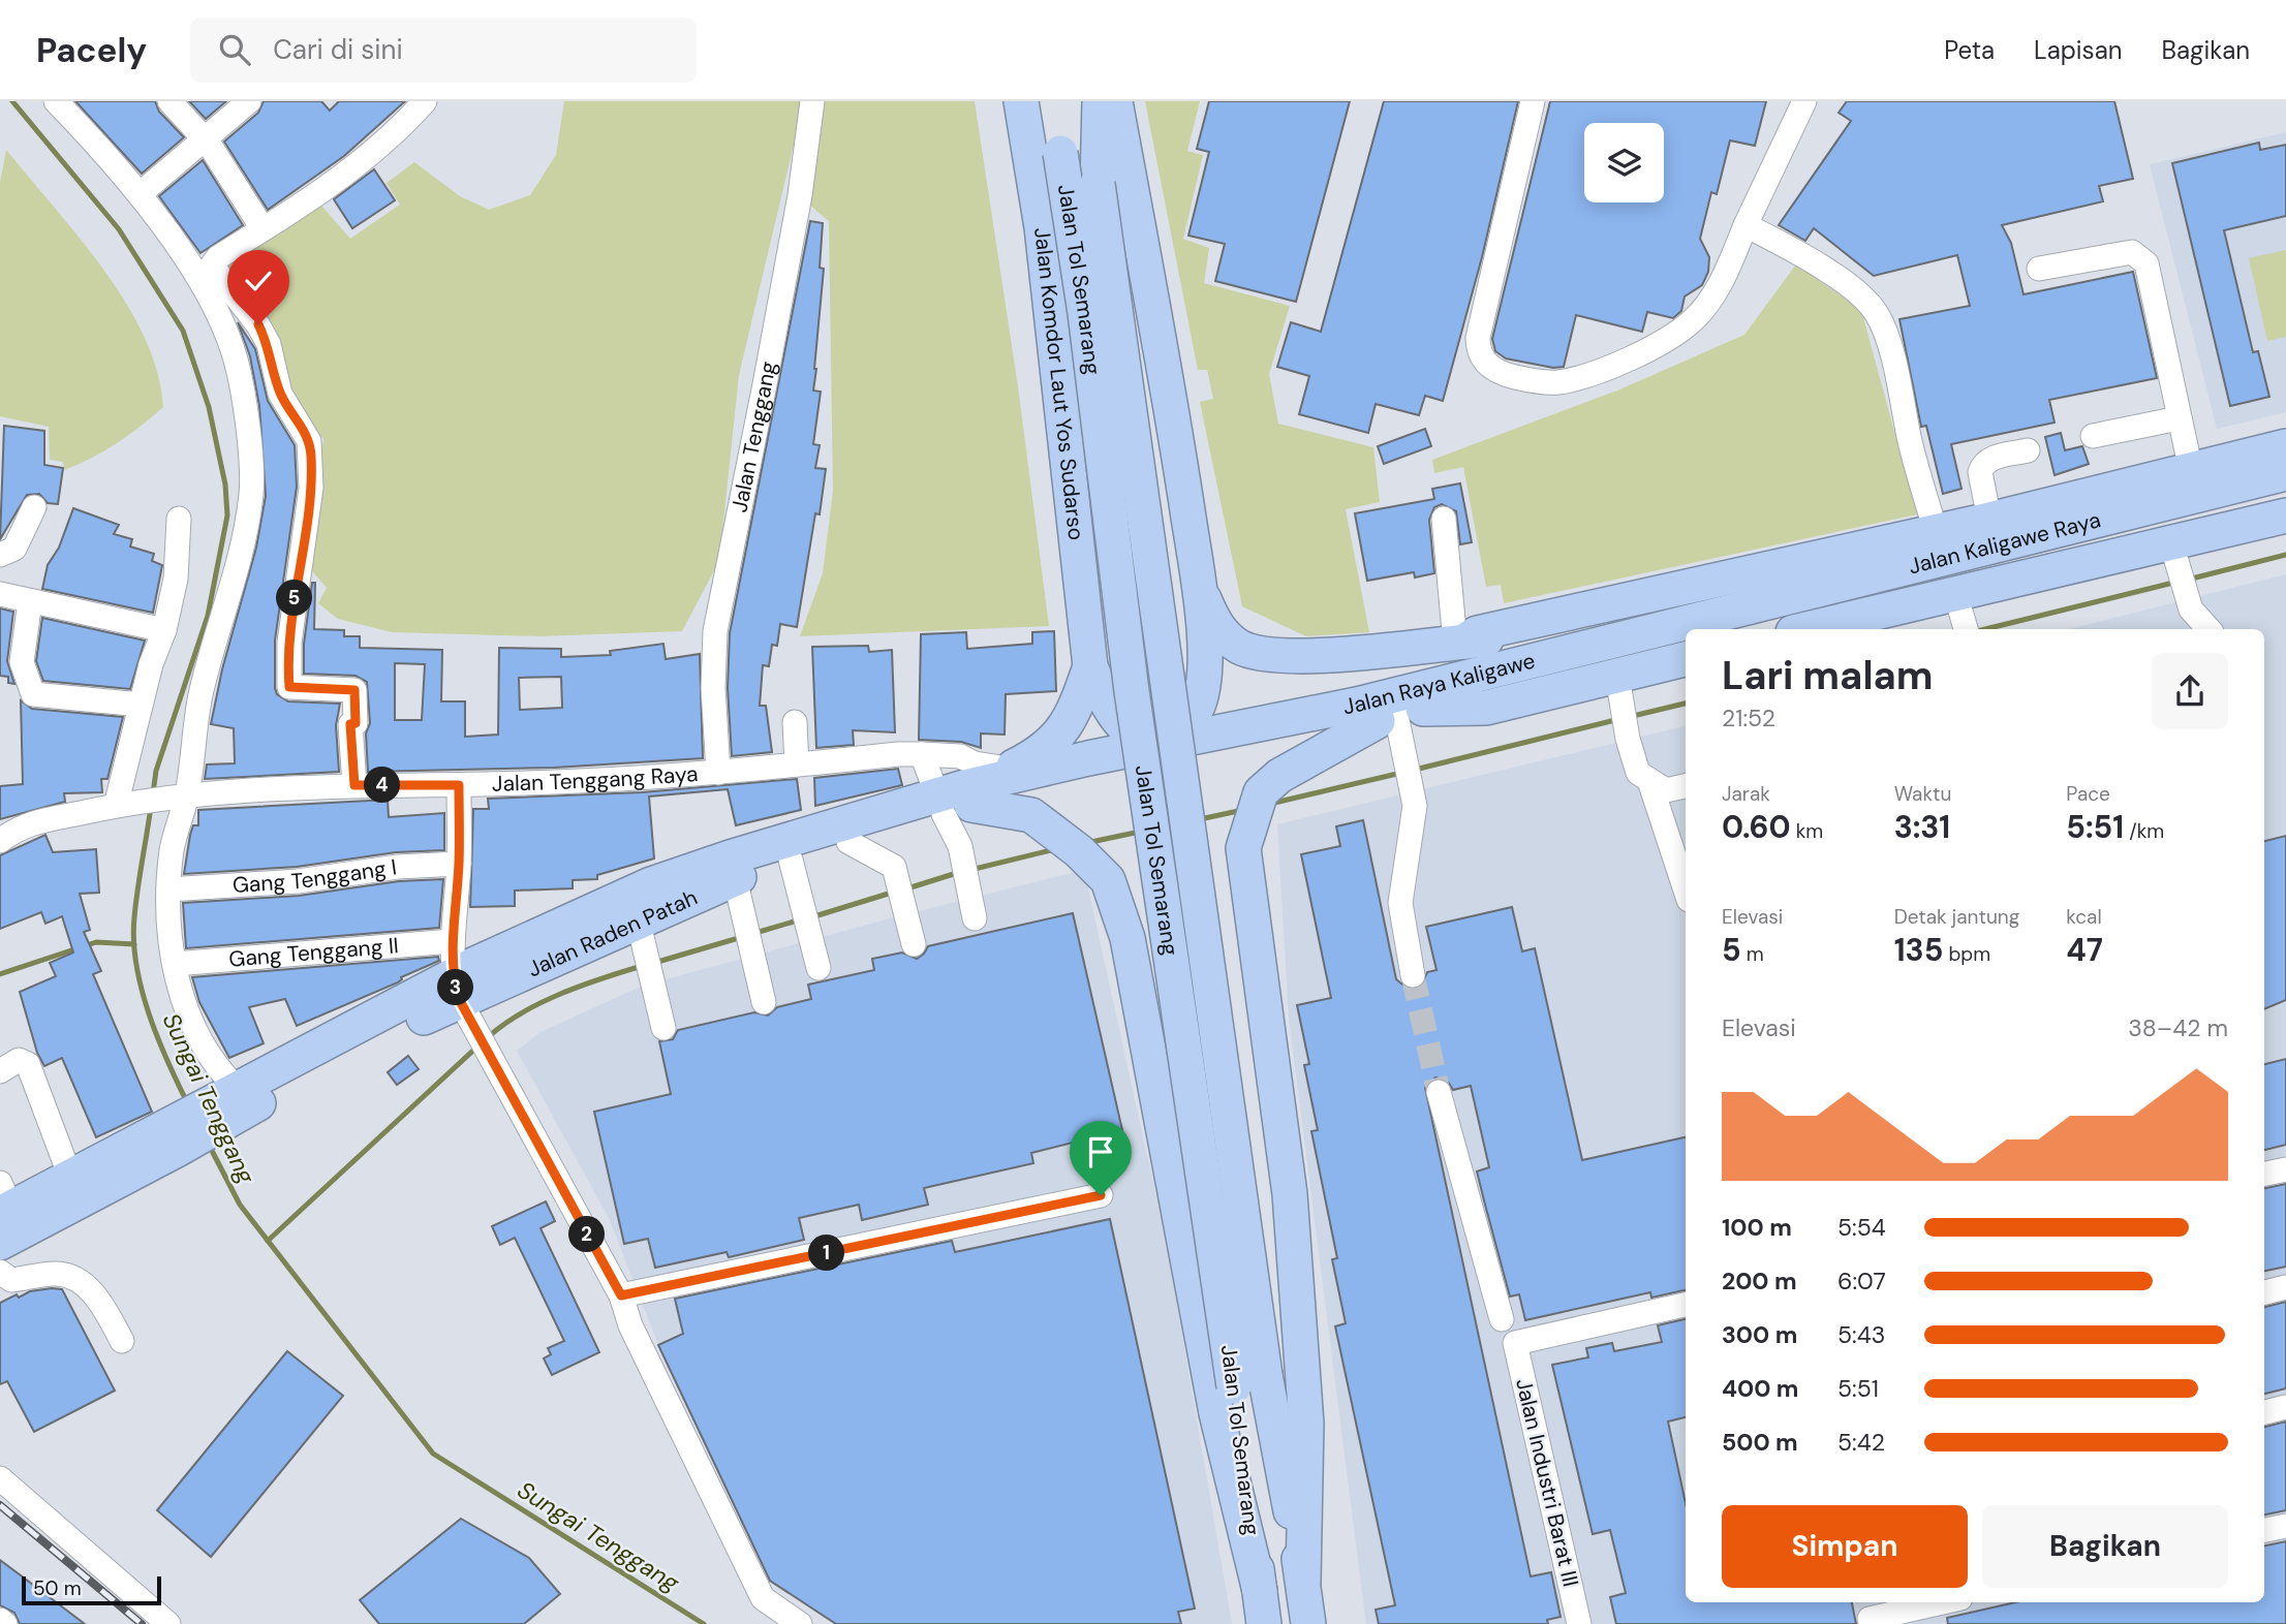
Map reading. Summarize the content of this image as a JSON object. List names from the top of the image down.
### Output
{
  "streets": {
    "highway": [
      "Jalan Tol Semarang",
      "Jalan Komdor Laut Yos Sudarso",
      "Jalan Kaligawe Raya",
      "Jalan Raya Kaligawe",
      "Jalan Raden Patah"
    ],
    "street": [
      "Jalan Tenggang",
      "Jalan Tenggang Raya",
      "Gang Tenggang I",
      "Gang Tenggang II",
      "Jalan Industri Barat III"
    ]
  },
  "crossings": [
    ["Jalan Tenggang", "Jalan Tenggang Raya"],
    ["Jalan Kaligawe Raya", "Jalan Raya Kaligawe"],
    ["Jalan Raya Kaligawe", "Jalan Raden Patah"]
  ],
  "water": ["Sungai Tenggang"],
  "scale_bar": "50 m",
  "page": {
    "header": "Pacely",
    "search": "Cari di sini",
    "nav": ["Peta", "Lapisan", "Bagikan"],
    "pins": [
      "5",
      "4",
      "3",
      "2",
      "1"
    ],
    "heading": ["Lari malam", "21:52"],
    "stats": [
      ["Jarak", "0.60 km"],
      ["Waktu", "3:31"],
      ["Pace", "5:51 /km"],
      ["Elevasi", "5 m"],
      ["Detak jantung", "135 bpm"],
      ["kcal", "47"]
    ],
    "chart": ["Elevasi", "38–42 m"],
    "list": [
      {
        "name": "100 m",
        "note": "5:54"
      },
      {
        "name": "200 m",
        "note": "6:07"
      },
      {
        "name": "300 m",
        "note": "5:43"
      },
      {
        "name": "400 m",
        "note": "5:51"
      },
      {
        "name": "500 m",
        "note": "5:42"
      }
    ],
    "buttons": ["Simpan", "Bagikan"],
    "scale": "50 m"
  }
}
